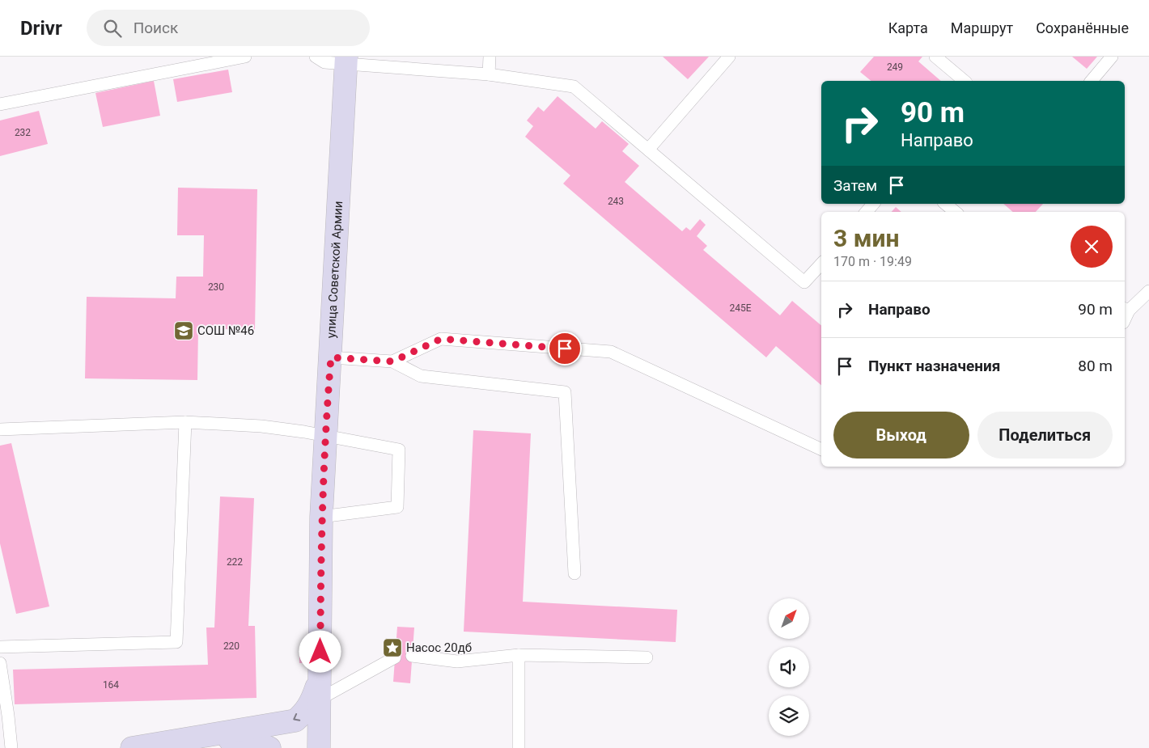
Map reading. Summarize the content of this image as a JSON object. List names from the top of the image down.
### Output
{
  "streets": {
    "street": ["улица Советской Армии"]
  },
  "places": {
    "school or university": ["СОШ №46"],
    "place": ["Насос 20дб"]
  },
  "house_numbers": [
    "249",
    "232",
    "243",
    "230",
    "245Е",
    "222",
    "220",
    "164"
  ],
  "north": "top right",
  "page": {
    "header": "Drivr",
    "search": "Поиск",
    "nav": ["Карта", "Маршрут", "Сохранённые"],
    "turn": ["90 m", "Направо"],
    "then": "Затем",
    "heading": ["3 мин", "170 m · 19:49"],
    "list": [
      {
        "name": "Направо",
        "value": "90 m"
      },
      {
        "name": "Пункт назначения",
        "value": "80 m"
      }
    ],
    "buttons": ["Выход", "Поделиться"]
  }
}
